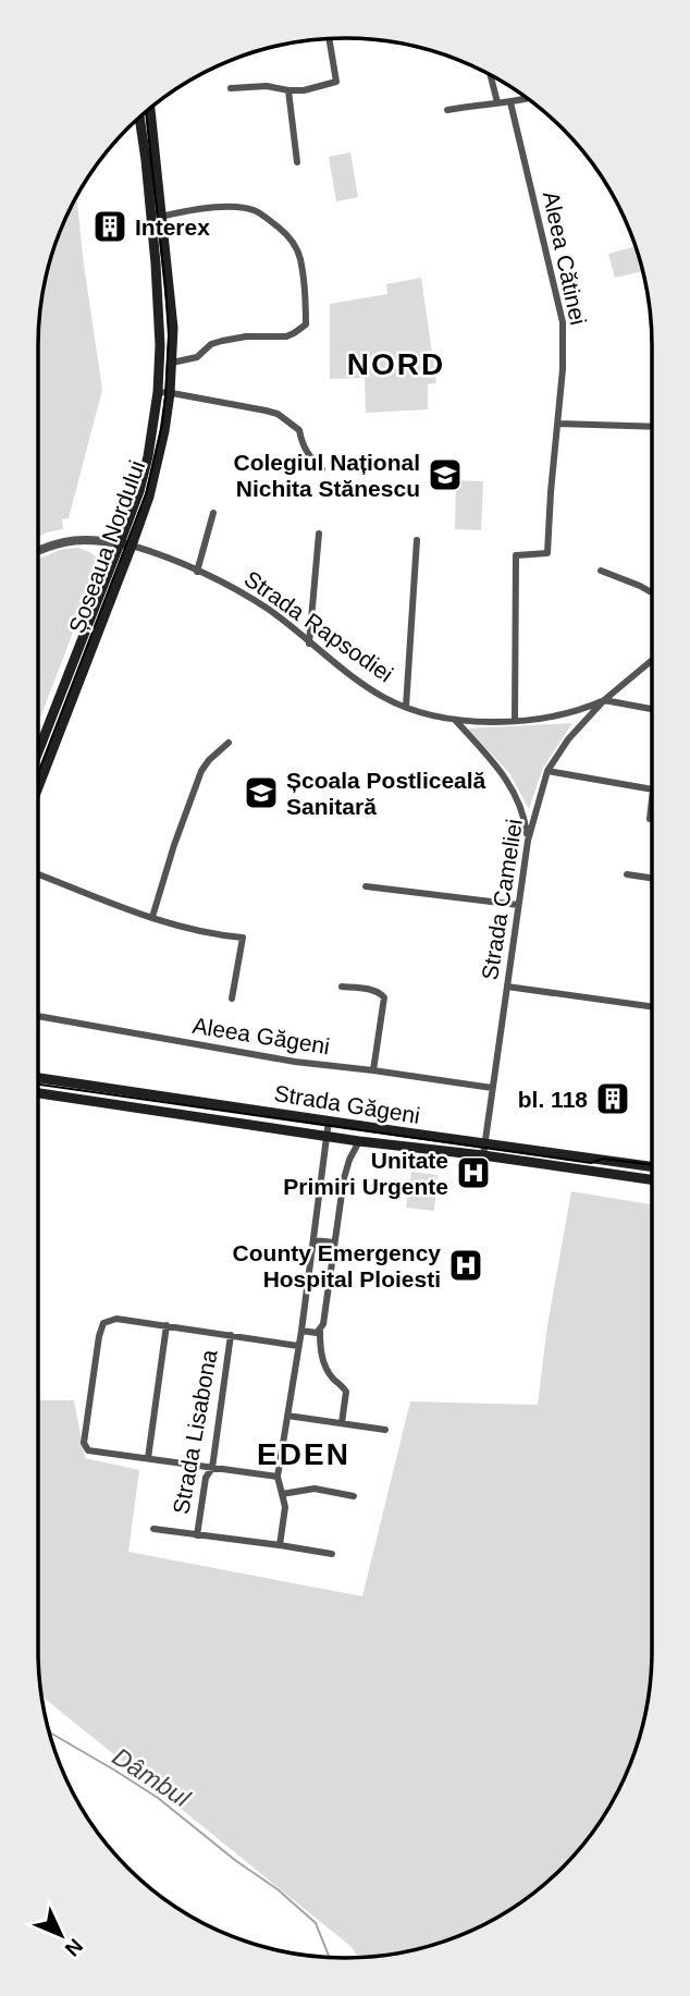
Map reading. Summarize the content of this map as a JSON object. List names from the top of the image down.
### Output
{
  "streets": {
    "main road": ["Șoseaua Nordului", "Strada Găgeni"],
    "street": [
      "Aleea Cătinei",
      "Strada Rapsodiei",
      "Strada Cameliei",
      "Aleea Găgeni",
      "Strada Lisabona"
    ]
  },
  "crossings": [
    ["Aleea Cătinei", "Strada Rapsodiei"],
    ["Șoseaua Nordului", "Strada Rapsodiei"],
    ["Strada Rapsodiei", "Strada Cameliei"],
    ["Strada Cameliei", "Aleea Găgeni"],
    ["Strada Cameliei", "Strada Găgeni"]
  ],
  "districts": ["NORD", "EDEN"],
  "water": ["Dâmbul"],
  "places": {
    "building": ["Interex", "bl. 118"],
    "school or university": ["Colegiul Național Nichita Stănescu", "Școala Postliceală Sanitară"],
    "hospital": ["Unitate Primiri Urgente", "County Emergency Hospital Ploiesti"]
  },
  "north": "bottom right"
}
